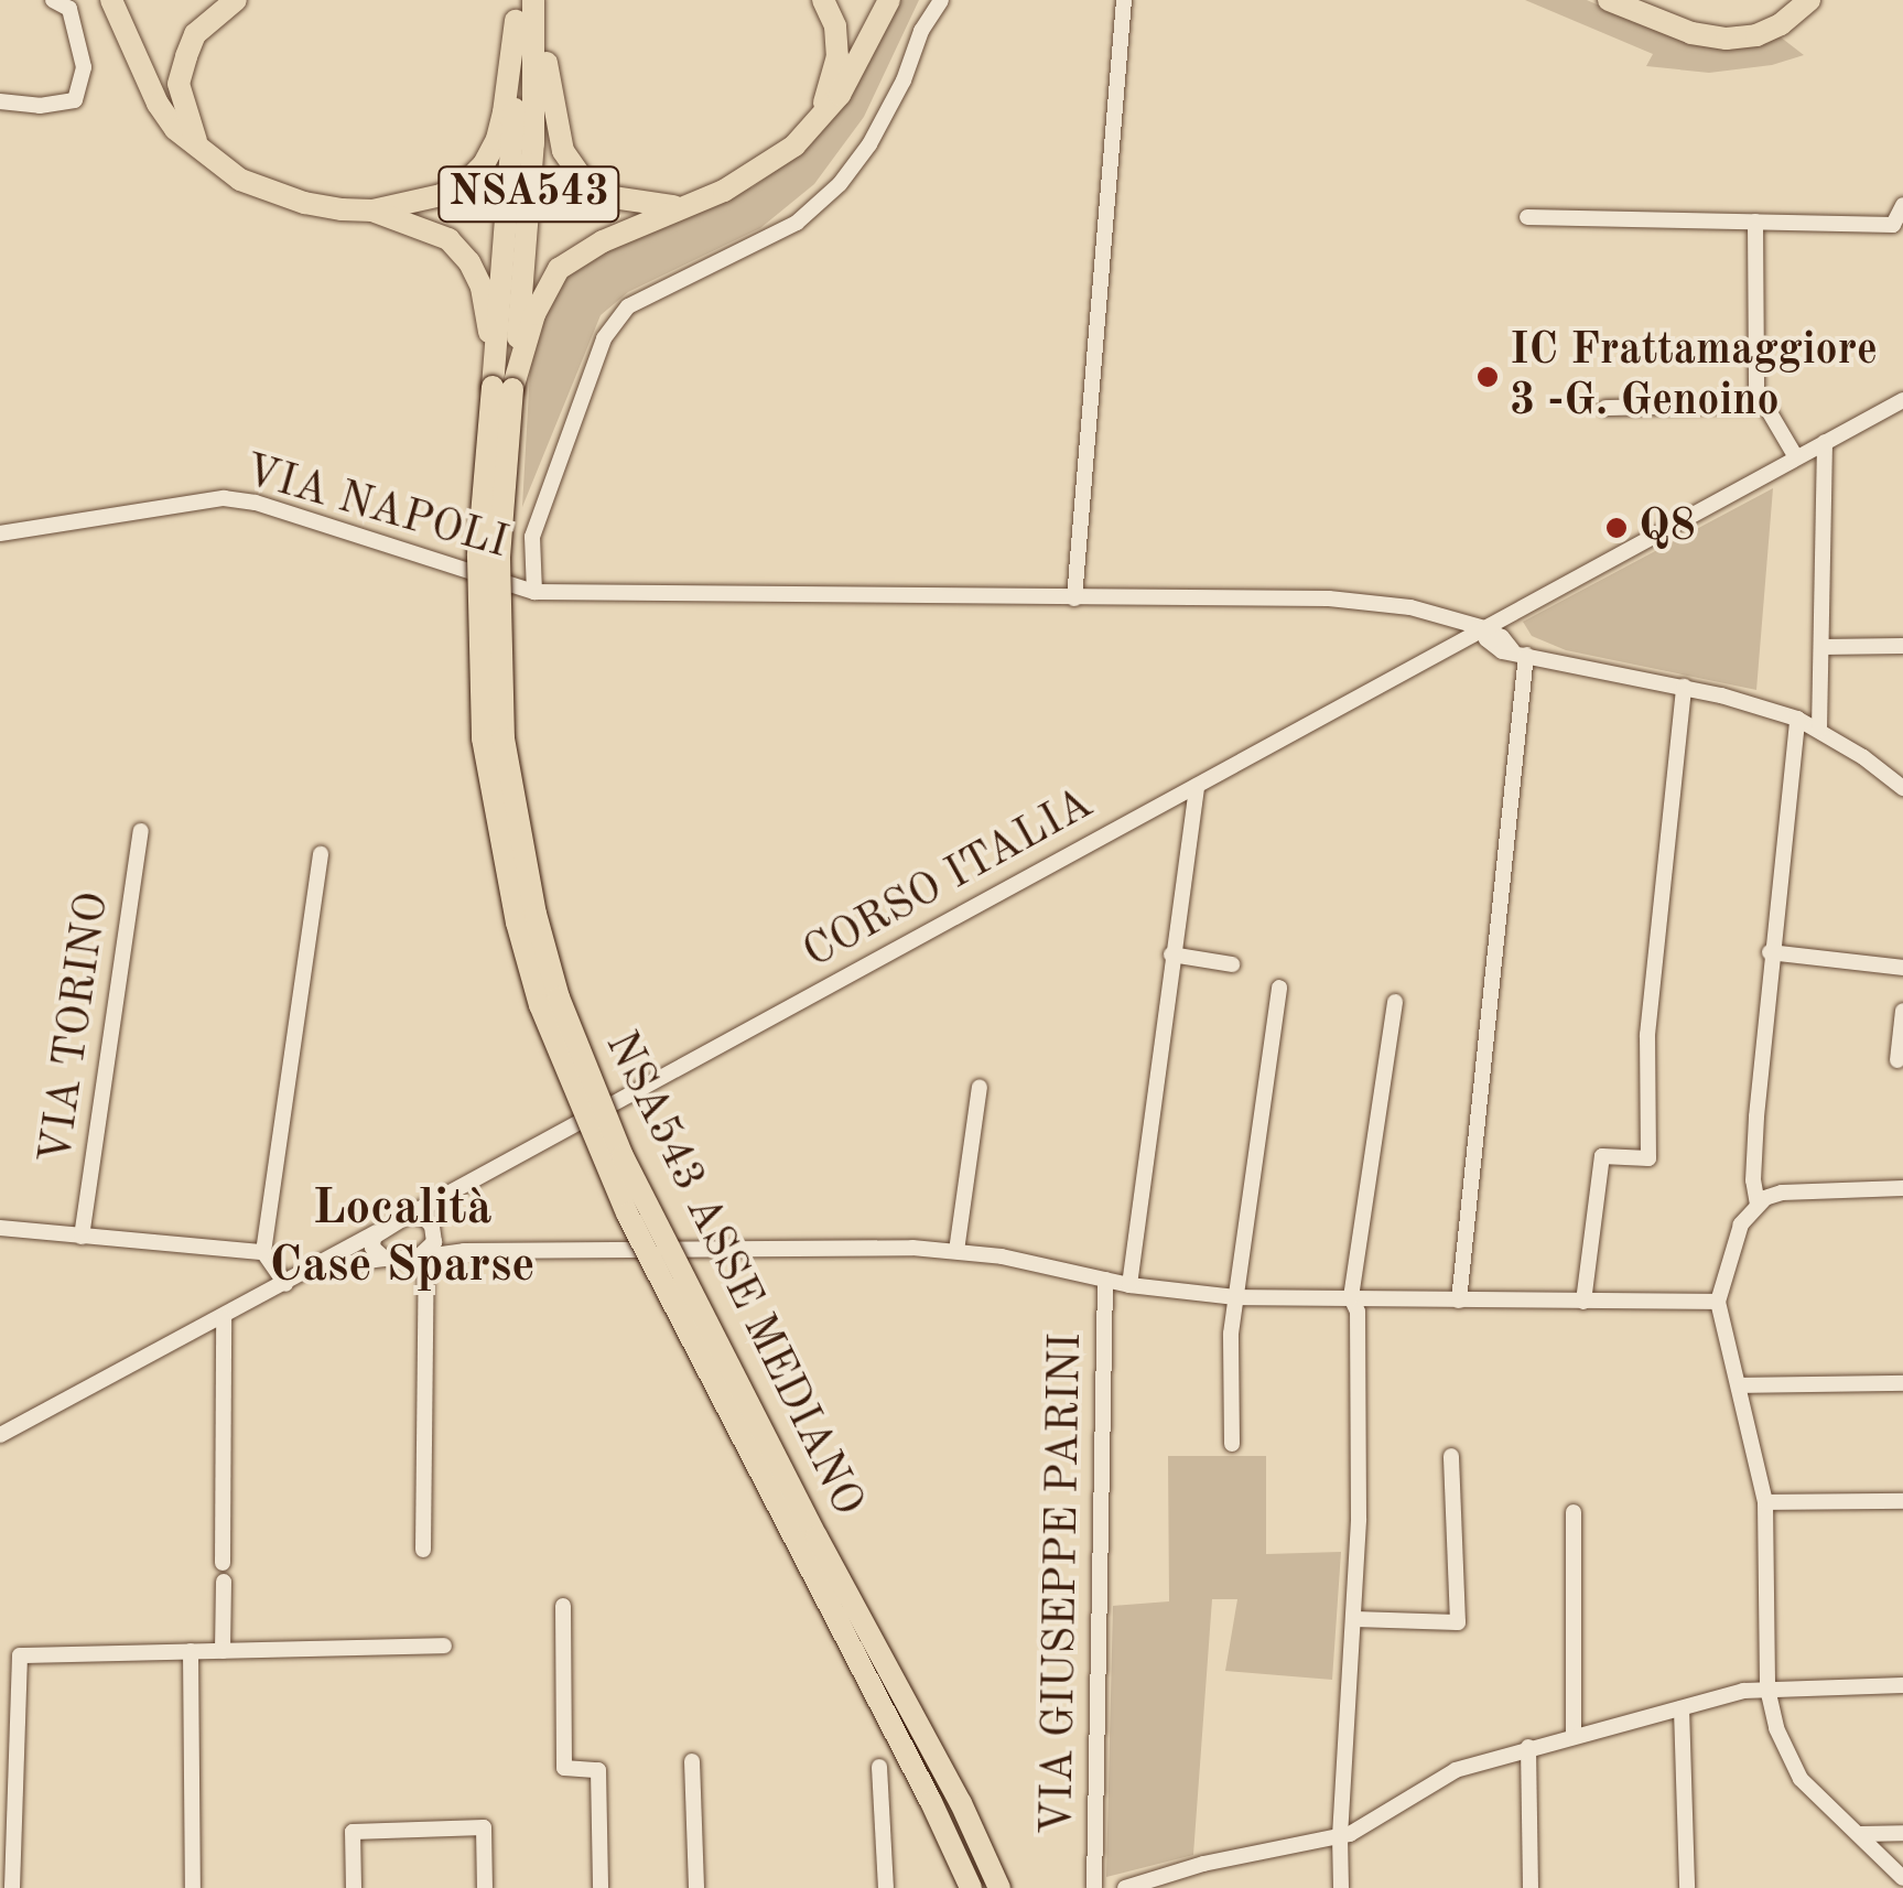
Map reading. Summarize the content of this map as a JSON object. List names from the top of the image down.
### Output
{
  "streets": {
    "highway": ["NSA543", "NSA543 ASSE MEDIANO"],
    "street": [
      "VIA NAPOLI",
      "CORSO ITALIA",
      "VIA TORINO",
      "VIA GIUSEPPE PARINI"
    ]
  },
  "crossings": [
    ["VIA NAPOLI", "CORSO ITALIA"],
    ["CORSO ITALIA", "VIA GIUSEPPE PARINI"]
  ],
  "districts": ["Località Case Sparse"],
  "places": ["IC Frattamaggiore 3 -G. Genoino", "Q8"]
}
